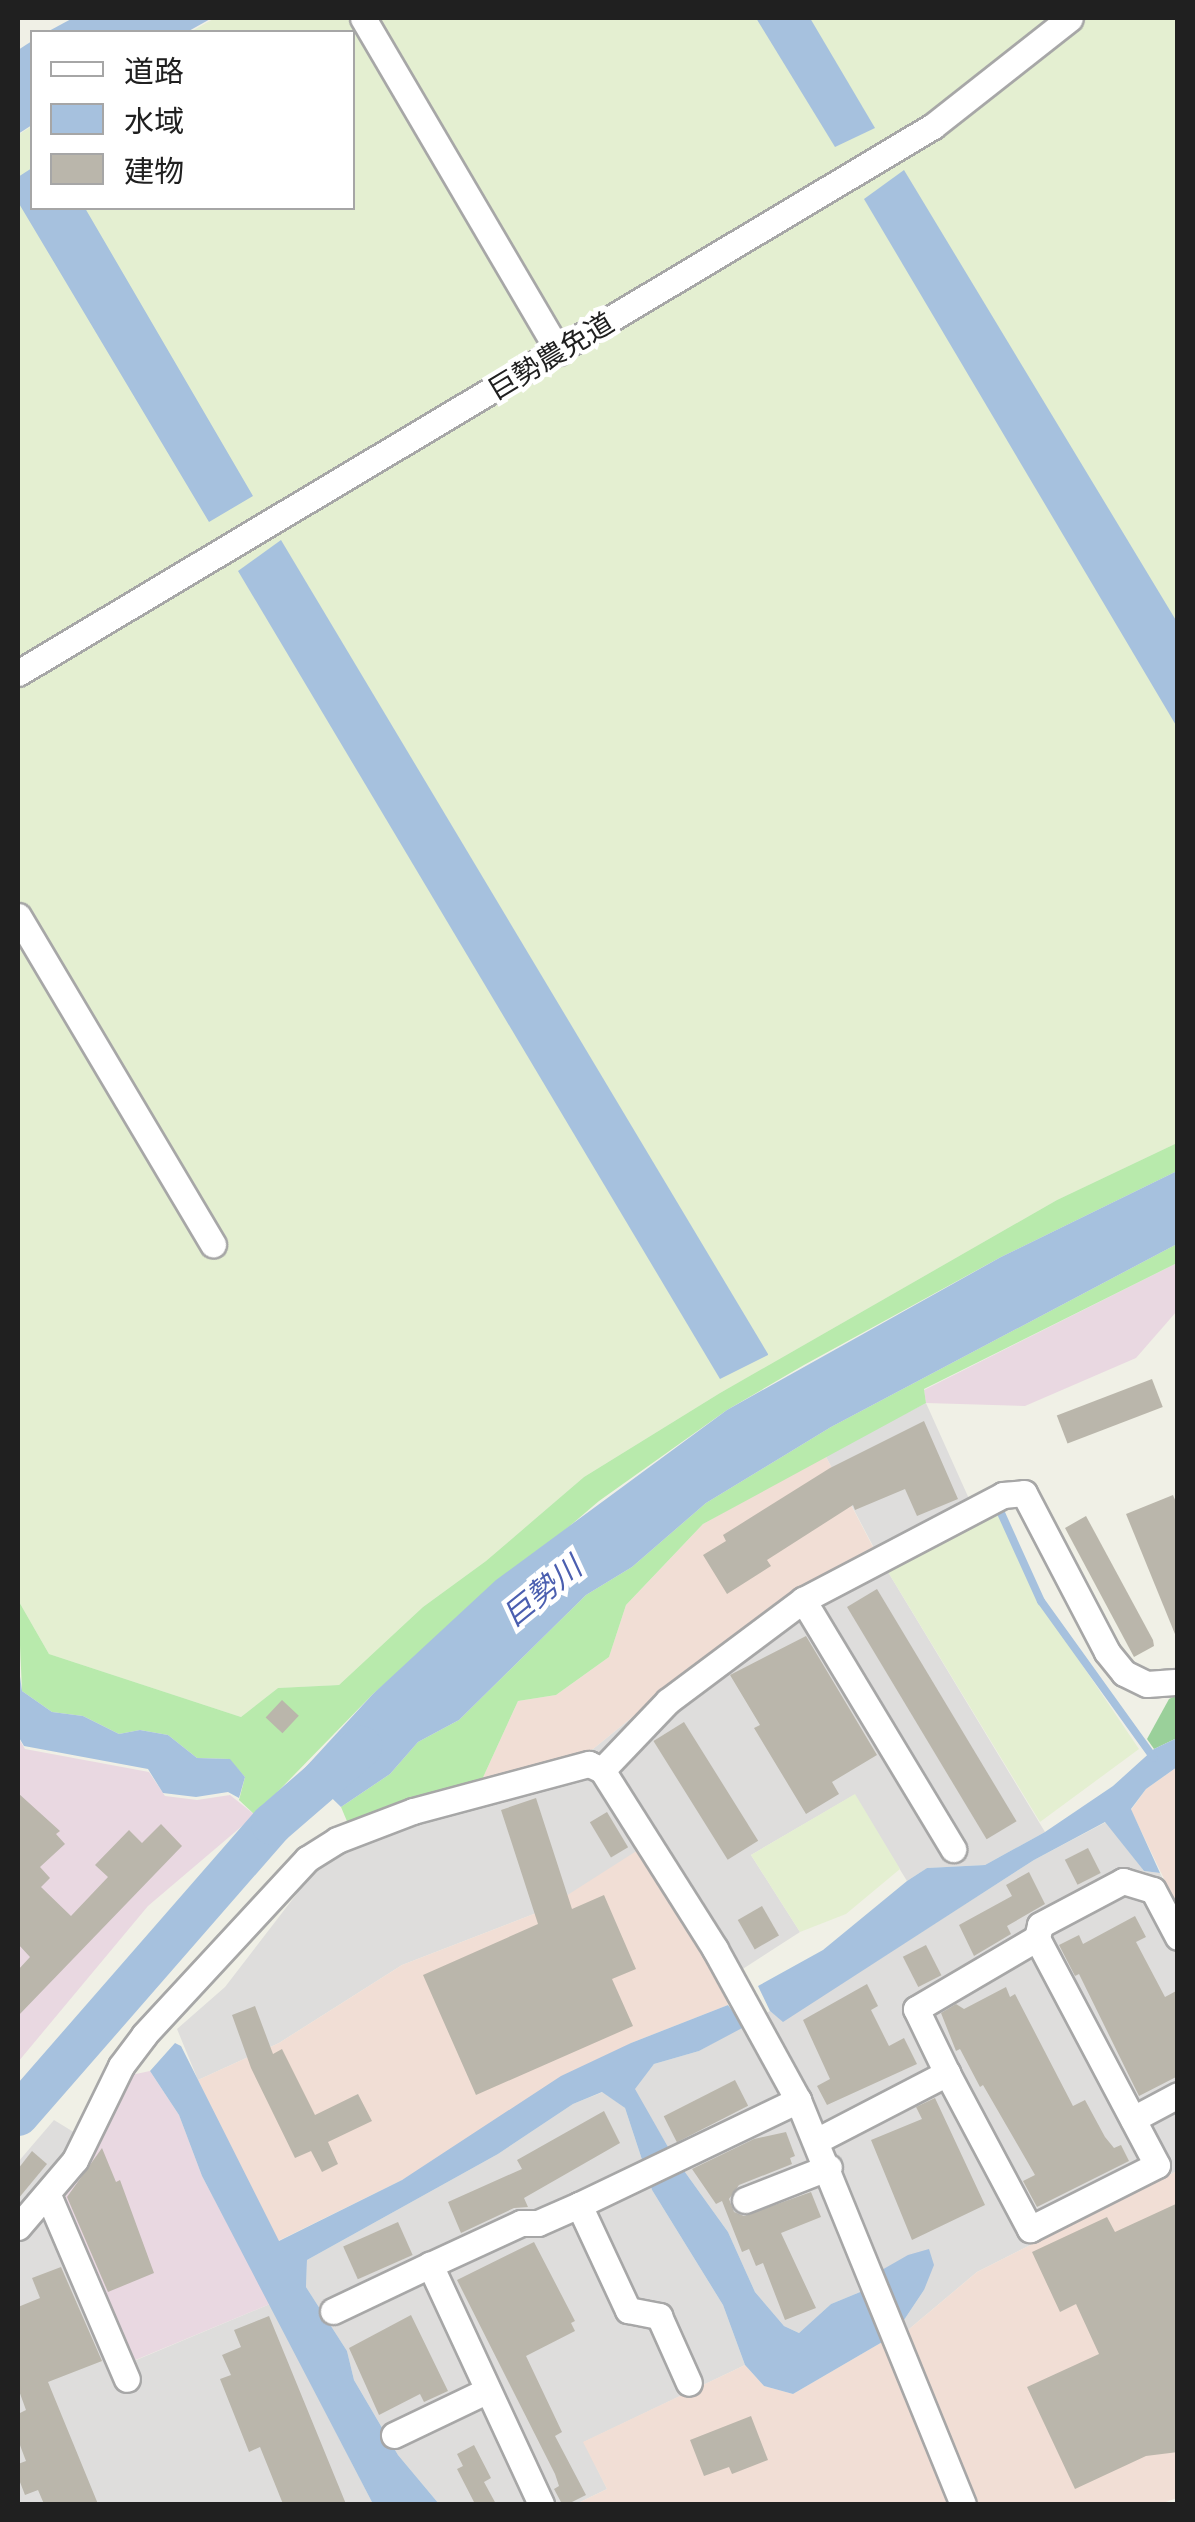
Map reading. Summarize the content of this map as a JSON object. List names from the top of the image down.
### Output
{
  "streets": {
    "street": ["巨勢農免道"]
  },
  "water": ["巨勢川"],
  "legend": ["道路", "水域", "建物"]
}
